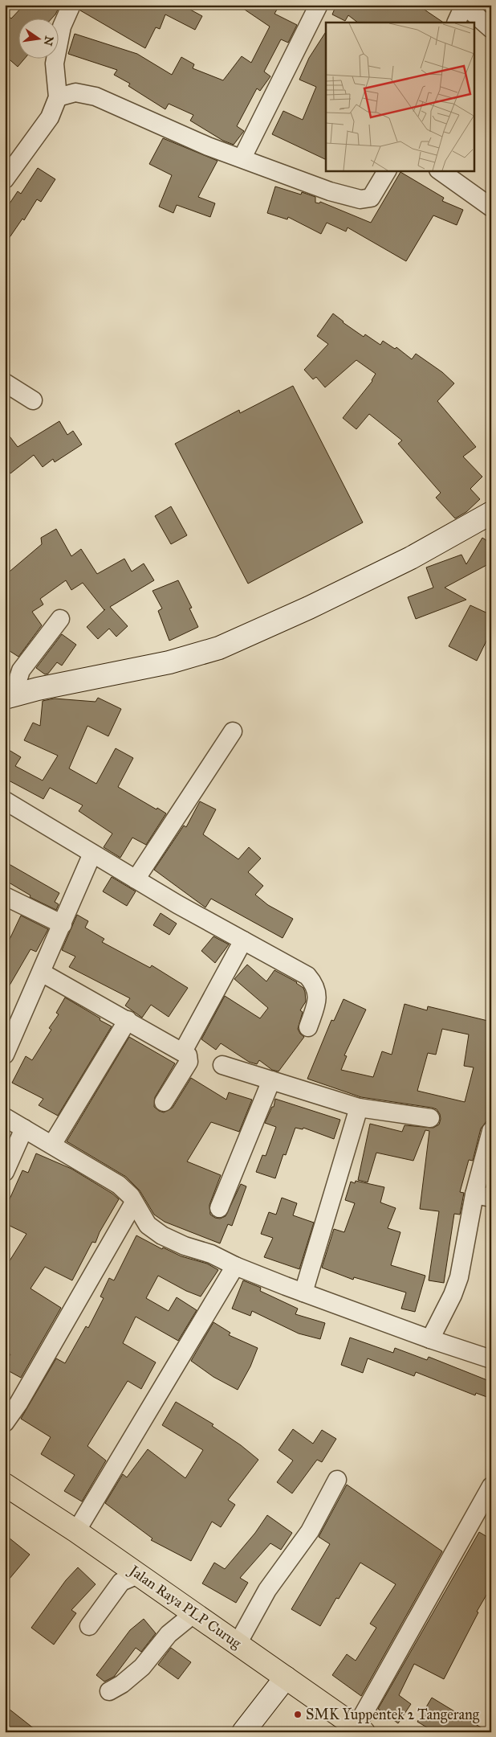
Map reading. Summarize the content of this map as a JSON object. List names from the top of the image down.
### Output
{
  "streets": {
    "main road": ["Jalan Raya PLP Curug"]
  },
  "places": ["SMK Yuppentek 2 Tangerang"],
  "north": "right"
}
